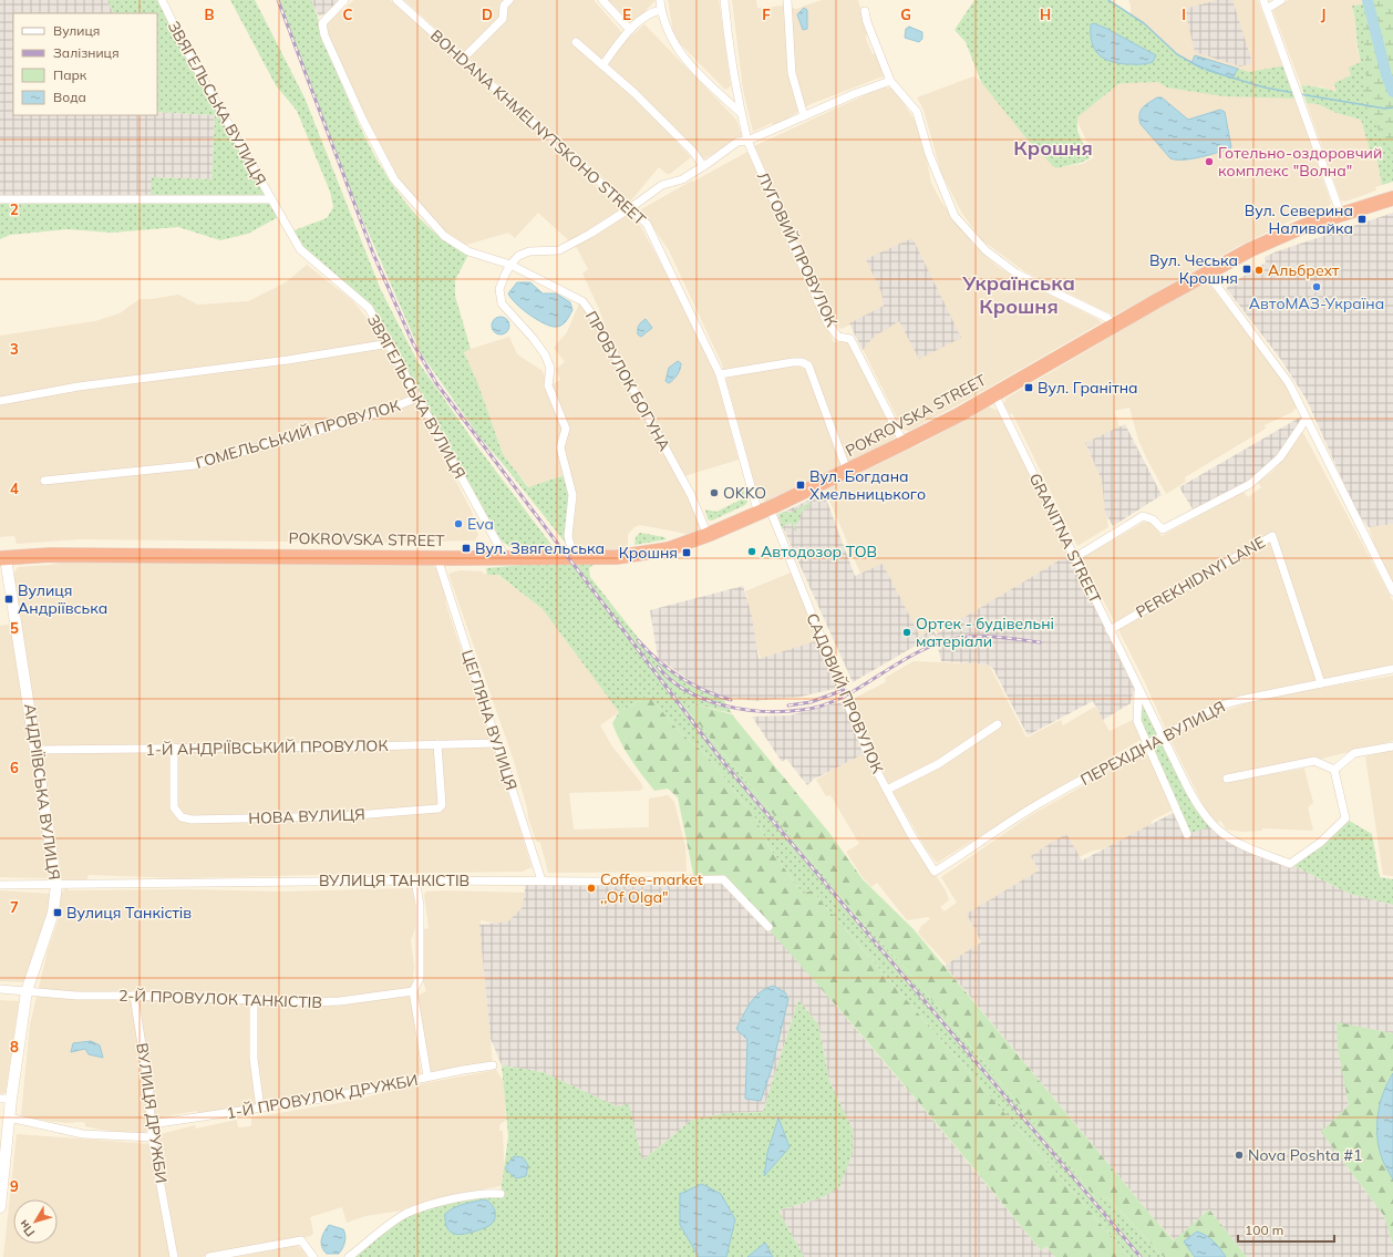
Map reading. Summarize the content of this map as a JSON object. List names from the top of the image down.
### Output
{
  "streets": {
    "highway": ["POKROVSKA STREET"],
    "street": [
      "ЗВЯГЕЛЬСЬКА ВУЛИЦЯ",
      "BOHDANA KHMELNYTSKOHO STREET",
      "ЛУГОВИЙ ПРОВУЛОК",
      "ПРОВУЛОК БОГУНА",
      "ГОМЕЛЬСЬКИЙ ПРОВУЛОК",
      "GRANITNA STREET",
      "PEREKHIDNYI LANE",
      "САДОВИЙ ПРОВУЛОК",
      "ЦЕГЛЯНА ВУЛИЦЯ",
      "ПЕРЕХІДНА ВУЛИЦЯ",
      "1-Й АНДРІЇВСЬКИЙ ПРОВУЛОК",
      "АНДРІЇВСЬКА ВУЛИЦЯ",
      "НОВА ВУЛИЦЯ",
      "ВУЛИЦЯ ТАНКІСТІВ",
      "2-Й ПРОВУЛОК ТАНКІСТІВ",
      "1-Й ПРОВУЛОК ДРУЖБИ",
      "ВУЛИЦЯ ДРУЖБИ"
    ]
  },
  "crossings": [
    ["ЗВЯГЕЛЬСЬКА ВУЛИЦЯ", "POKROVSKA STREET"],
    ["ЗВЯГЕЛЬСЬКА ВУЛИЦЯ", "ГОМЕЛЬСЬКИЙ ПРОВУЛОК"],
    ["BOHDANA KHMELNYTSKOHO STREET", "POKROVSKA STREET"],
    ["BOHDANA KHMELNYTSKOHO STREET", "САДОВИЙ ПРОВУЛОК"],
    ["ЛУГОВИЙ ПРОВУЛОК", "POKROVSKA STREET"],
    ["ПРОВУЛОК БОГУНА", "POKROVSKA STREET"],
    ["POKROVSKA STREET", "GRANITNA STREET"],
    ["POKROVSKA STREET", "САДОВИЙ ПРОВУЛОК"],
    ["POKROVSKA STREET", "ЦЕГЛЯНА ВУЛИЦЯ"],
    ["POKROVSKA STREET", "АНДРІЇВСЬКА ВУЛИЦЯ"],
    ["GRANITNA STREET", "PEREKHIDNYI LANE"],
    ["GRANITNA STREET", "ПЕРЕХІДНА ВУЛИЦЯ"],
    ["PEREKHIDNYI LANE", "ПЕРЕХІДНА ВУЛИЦЯ"],
    ["САДОВИЙ ПРОВУЛОК", "ПЕРЕХІДНА ВУЛИЦЯ"],
    ["ЦЕГЛЯНА ВУЛИЦЯ", "1-Й АНДРІЇВСЬКИЙ ПРОВУЛОК"],
    ["ЦЕГЛЯНА ВУЛИЦЯ", "ВУЛИЦЯ ТАНКІСТІВ"],
    ["1-Й АНДРІЇВСЬКИЙ ПРОВУЛОК", "АНДРІЇВСЬКА ВУЛИЦЯ"],
    ["1-Й АНДРІЇВСЬКИЙ ПРОВУЛОК", "НОВА ВУЛИЦЯ"],
    ["АНДРІЇВСЬКА ВУЛИЦЯ", "ВУЛИЦЯ ТАНКІСТІВ"],
    ["АНДРІЇВСЬКА ВУЛИЦЯ", "2-Й ПРОВУЛОК ТАНКІСТІВ"],
    ["2-Й ПРОВУЛОК ТАНКІСТІВ", "ВУЛИЦЯ ДРУЖБИ"],
    ["1-Й ПРОВУЛОК ДРУЖБИ", "ВУЛИЦЯ ДРУЖБИ"]
  ],
  "districts": ["Крошня", "Українська Крошня"],
  "places": {
    "other": [
      "Готельно-оздоровчий комплекс \"Волна\"",
      "Альбрехт",
      "АвтоМАЗ-Україна",
      "OKKO",
      "Eva",
      "Автодозор ТОВ",
      "Ортек - будівельні матеріали",
      "Coffee-market ,,Of Olga\"",
      "Nova Poshta #1"
    ],
    "transit": [
      "Вул. Северина Наливайка",
      "Вул. Чеська Крошня",
      "Вул. Гранітна",
      "Вул. Богдана Хмельницького",
      "Вул. Звягельська",
      "Крошня",
      "Вулиця Андріївська",
      "Вулиця Танкістів"
    ]
  },
  "legend": [
    "Вулиця",
    "Залізниця",
    "Парк",
    "Вода"
  ],
  "scale_bar": "100 m",
  "north": "bottom left",
  "grid": {
    "columns": [
      "B",
      "C",
      "D",
      "E",
      "F",
      "G",
      "H",
      "I",
      "J"
    ],
    "rows": [
      "2",
      "3",
      "4",
      "5",
      "6",
      "7",
      "8",
      "9"
    ]
  }
}
